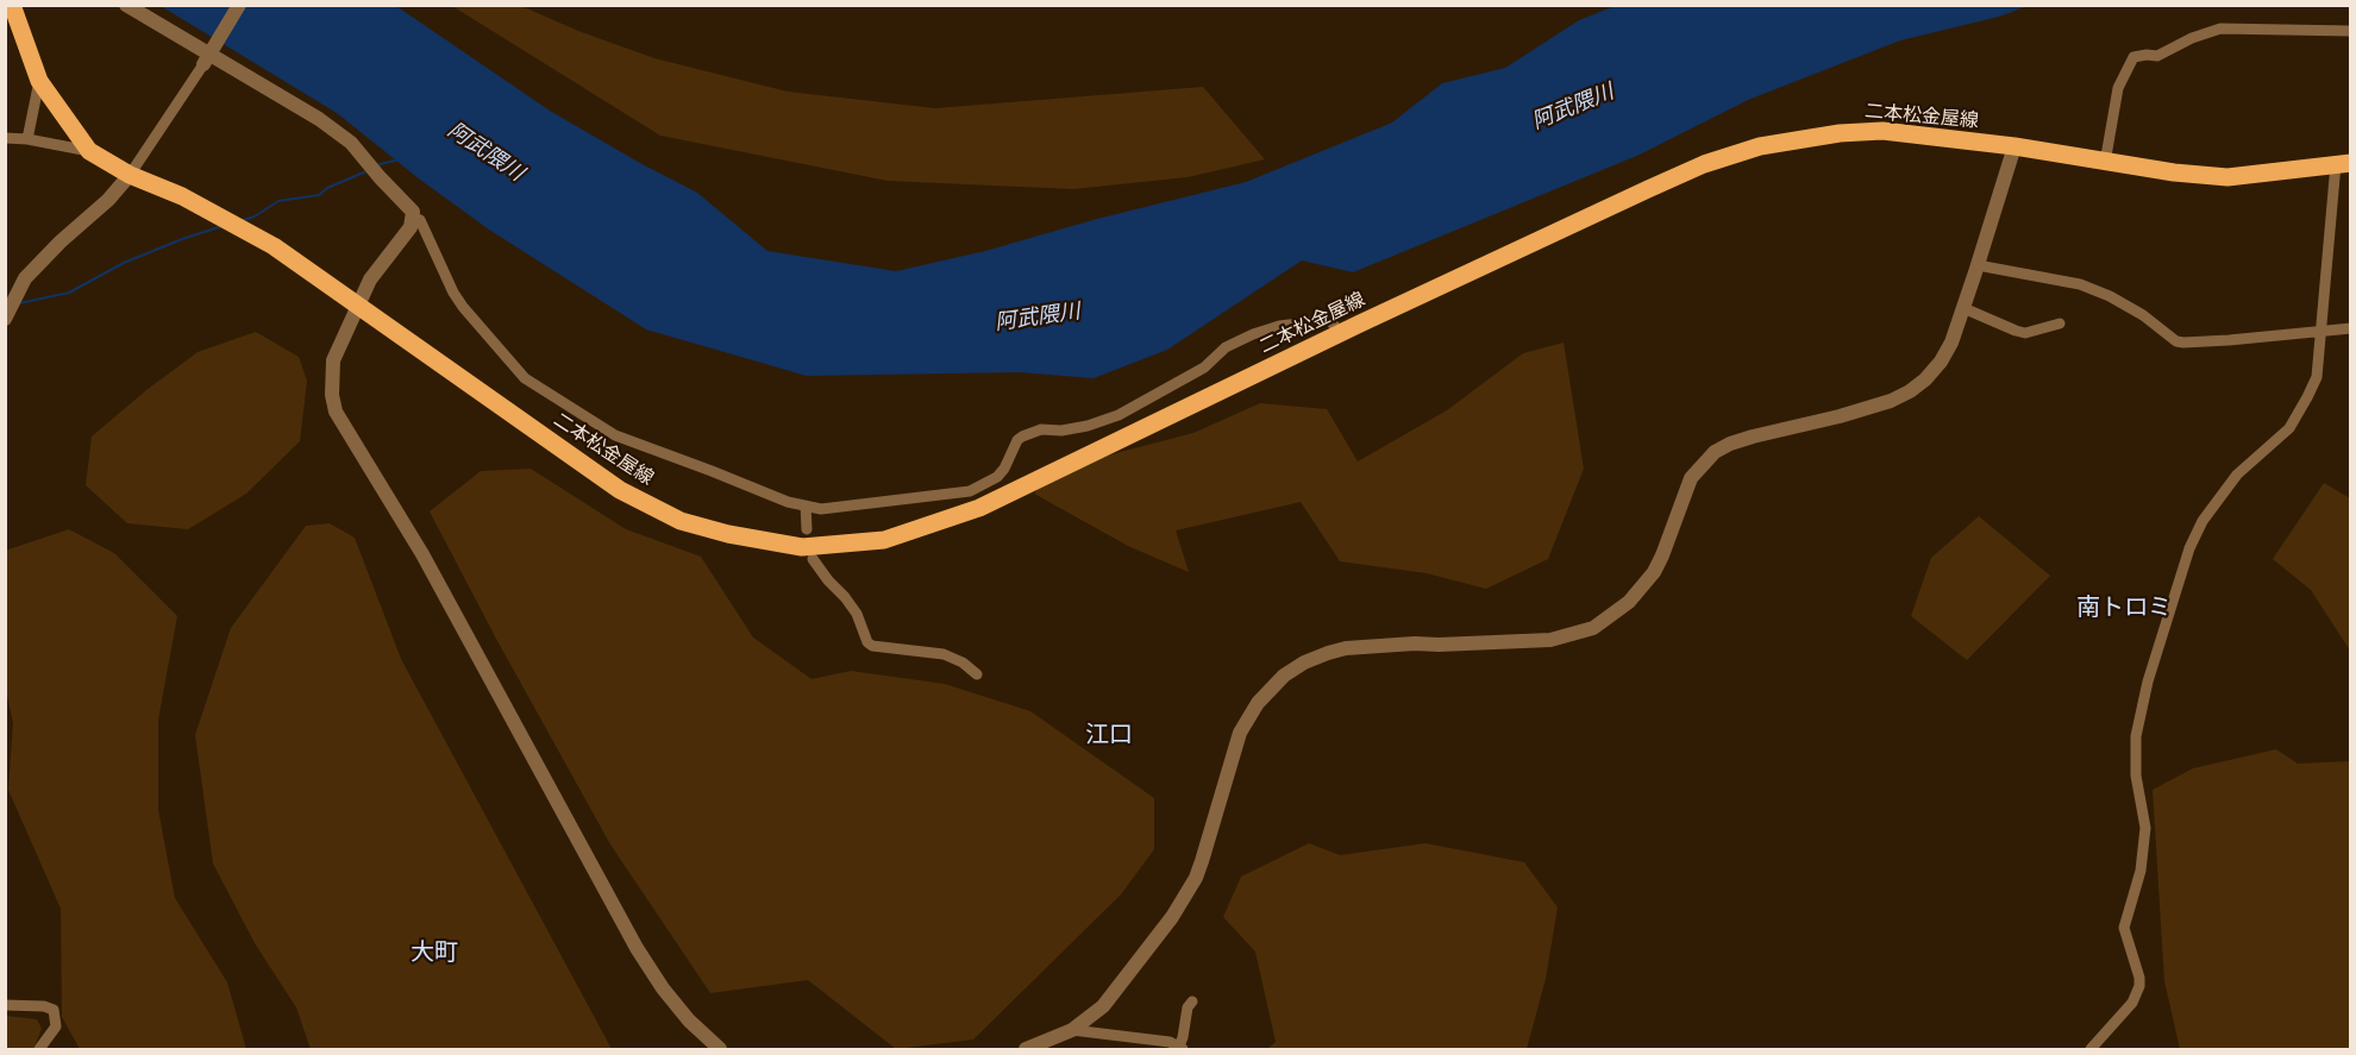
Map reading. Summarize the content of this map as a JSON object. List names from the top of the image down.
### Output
{
  "streets": {
    "main road": ["二本松金屋線"]
  },
  "districts": ["南トロミ", "江口", "大町"],
  "water": ["阿武隈川"]
}
